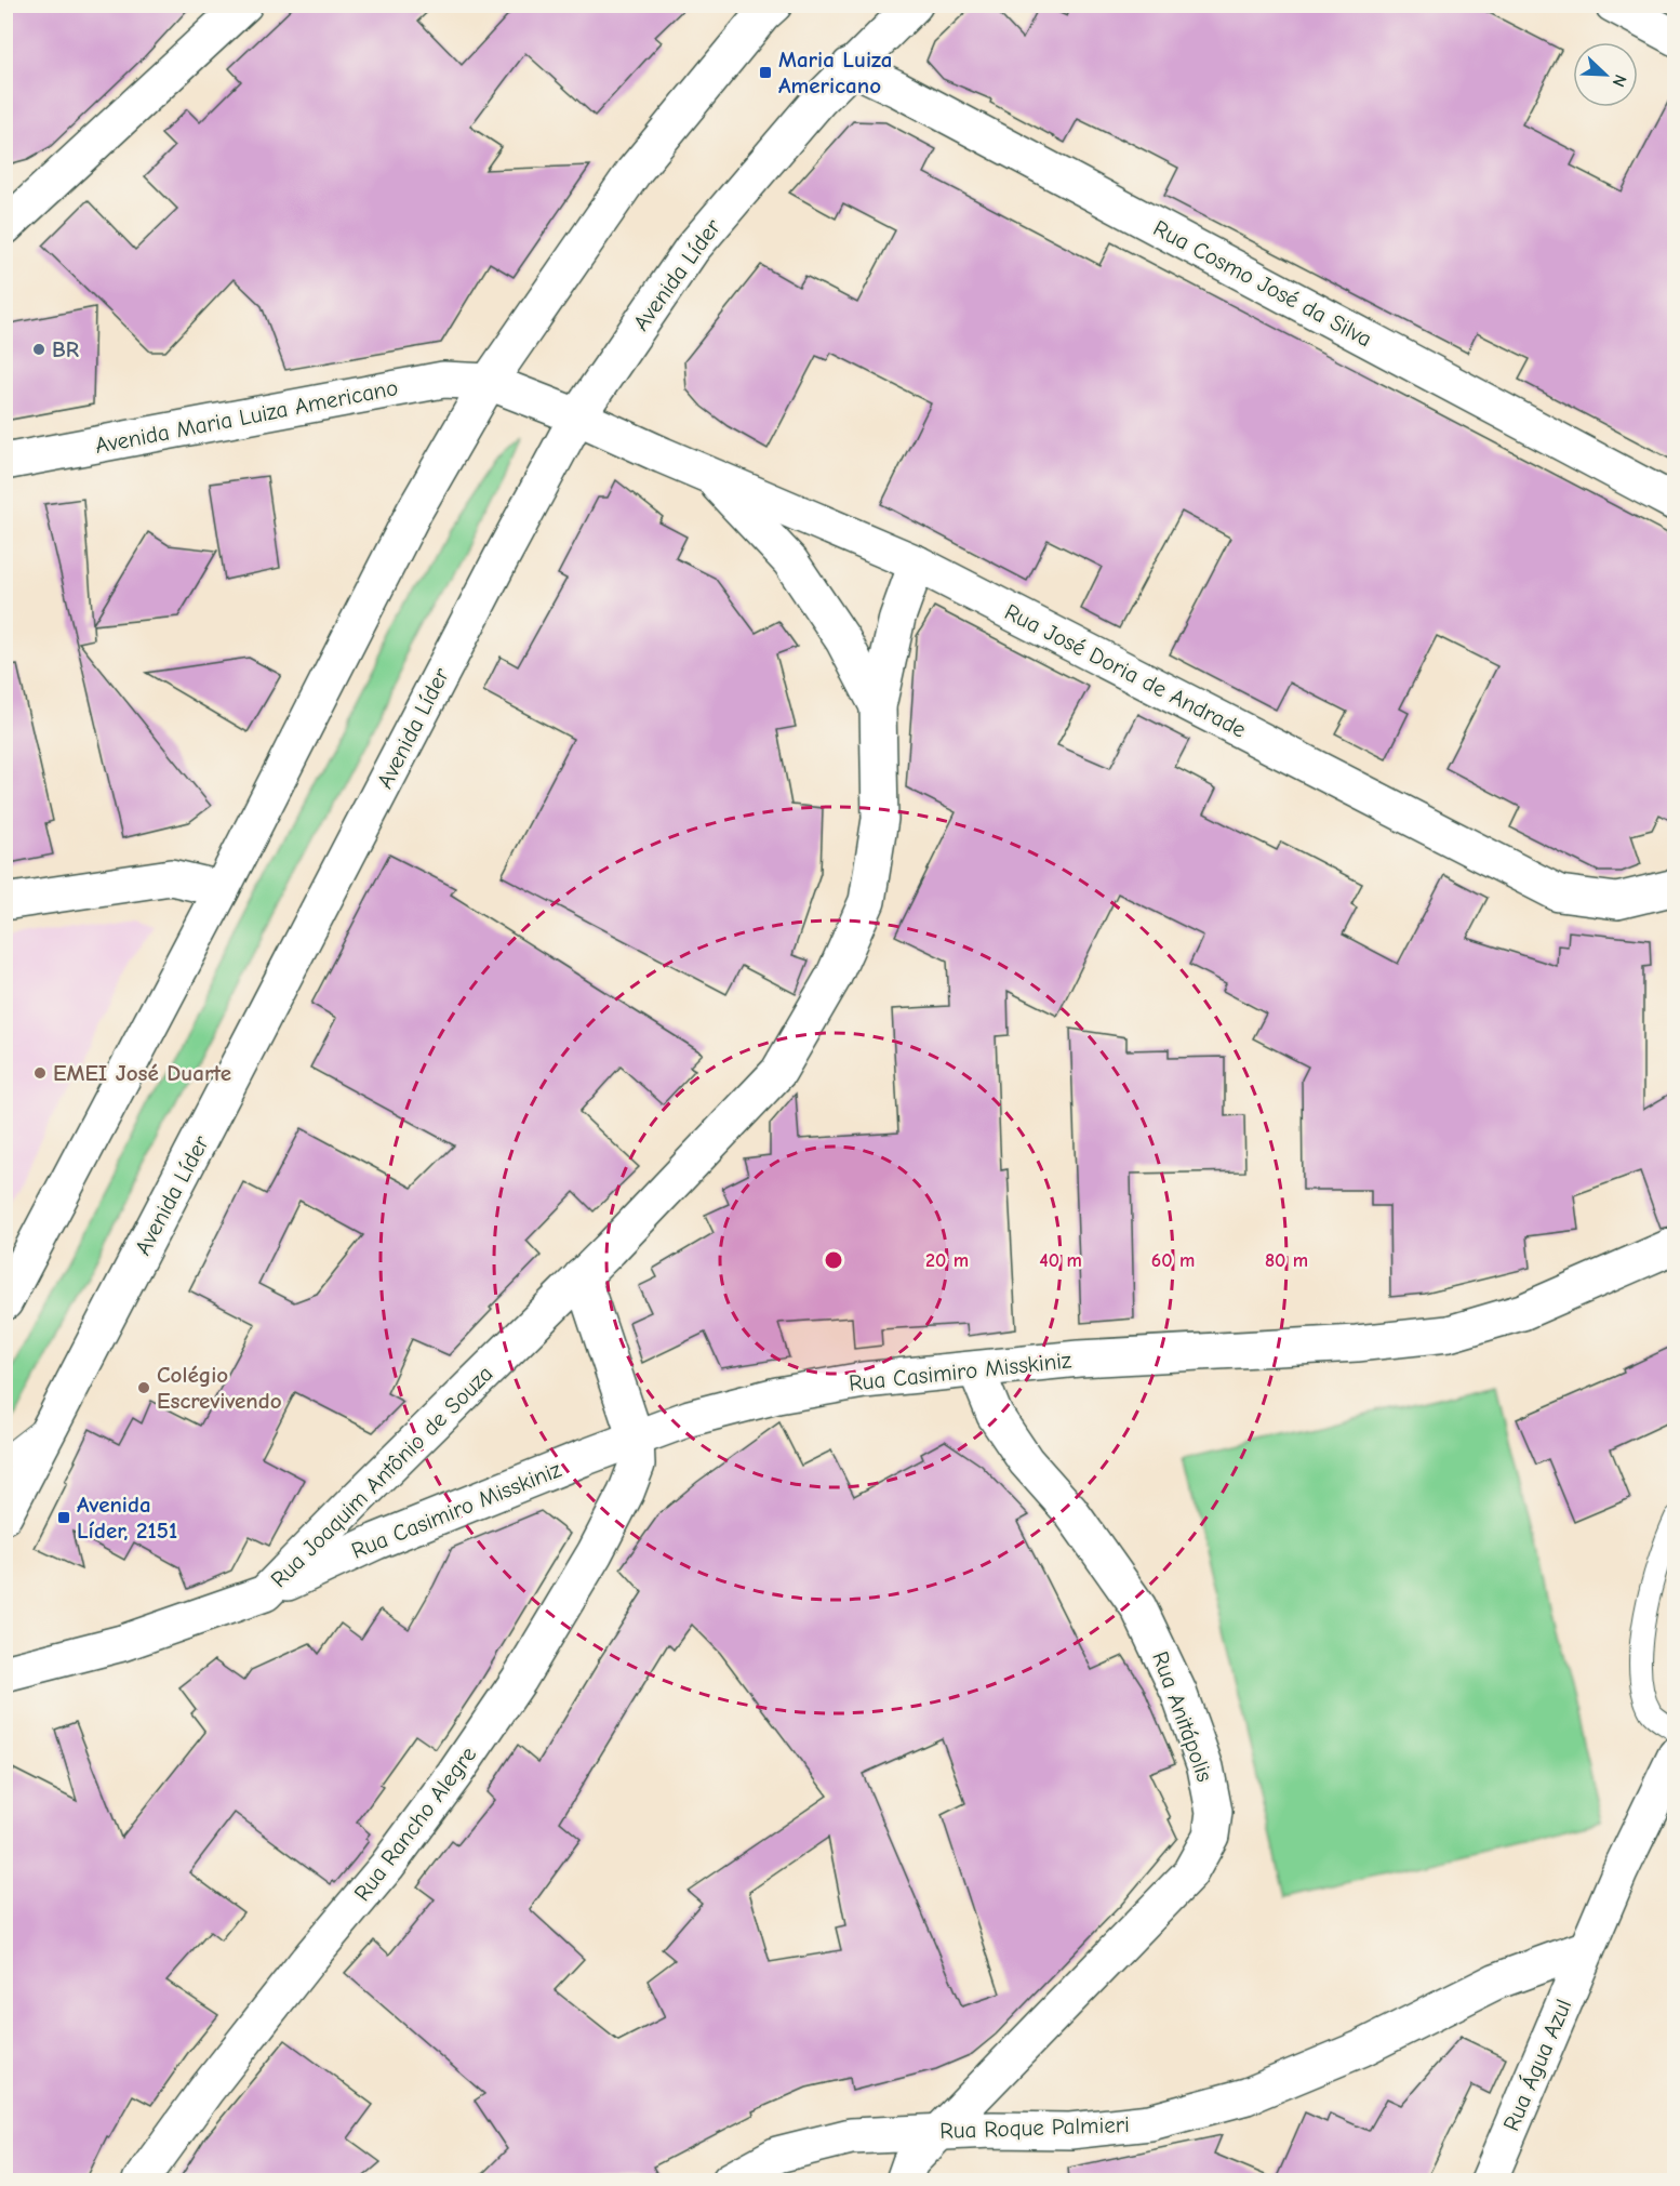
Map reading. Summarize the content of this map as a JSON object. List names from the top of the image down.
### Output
{
  "streets": {
    "street": [
      "Avenida Líder",
      "Rua Cosmo José da Silva",
      "Avenida Maria Luiza Americano",
      "Rua José Doria de Andrade",
      "Rua Casimiro Misskiniz",
      "Rua Joaquim Antônio de Souza",
      "Rua Anitápolis",
      "Rua Rancho Alegre",
      "Rua Água Azul",
      "Rua Roque Palmieri"
    ]
  },
  "crossings": [
    ["Avenida Líder", "Rua Cosmo José da Silva"],
    ["Avenida Líder", "Avenida Maria Luiza Americano"],
    ["Avenida Líder", "Rua José Doria de Andrade"],
    ["Avenida Maria Luiza Americano", "Rua José Doria de Andrade"],
    ["Rua José Doria de Andrade", "Rua Joaquim Antônio de Souza"],
    ["Rua Casimiro Misskiniz", "Rua Joaquim Antônio de Souza"],
    ["Rua Casimiro Misskiniz", "Rua Anitápolis"],
    ["Rua Casimiro Misskiniz", "Rua Rancho Alegre"],
    ["Rua Anitápolis", "Rua Roque Palmieri"],
    ["Rua Água Azul", "Rua Roque Palmieri"]
  ],
  "places": {
    "transit": ["Maria Luiza Americano", "Avenida Líder, 2151"],
    "other": ["BR", "EMEI José Duarte", "Colégio Escrevivendo"]
  },
  "north": "bottom right",
  "rings": [
    "20 m",
    "40 m",
    "60 m",
    "80 m"
  ]
}
